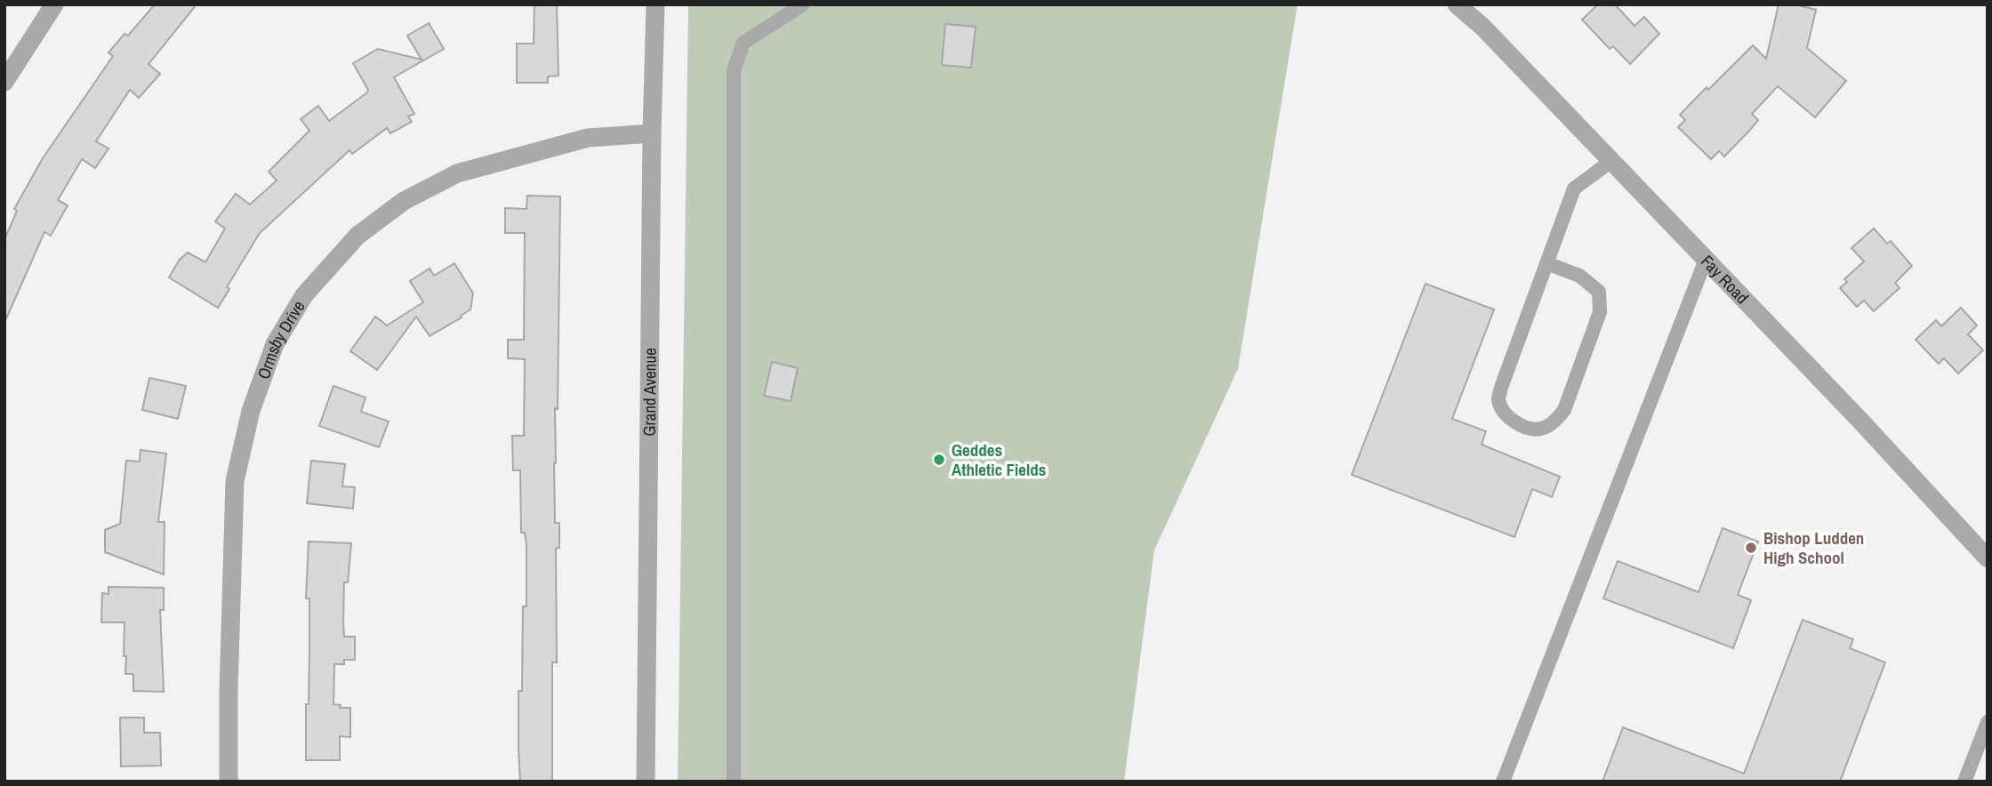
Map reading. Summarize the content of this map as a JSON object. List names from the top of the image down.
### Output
{
  "streets": {
    "street": ["Fay Road", "Ormsby Drive", "Grand Avenue"]
  },
  "crossings": [
    ["Ormsby Drive", "Grand Avenue"]
  ],
  "places": ["Geddes Athletic Fields", "Bishop Ludden High School"]
}
